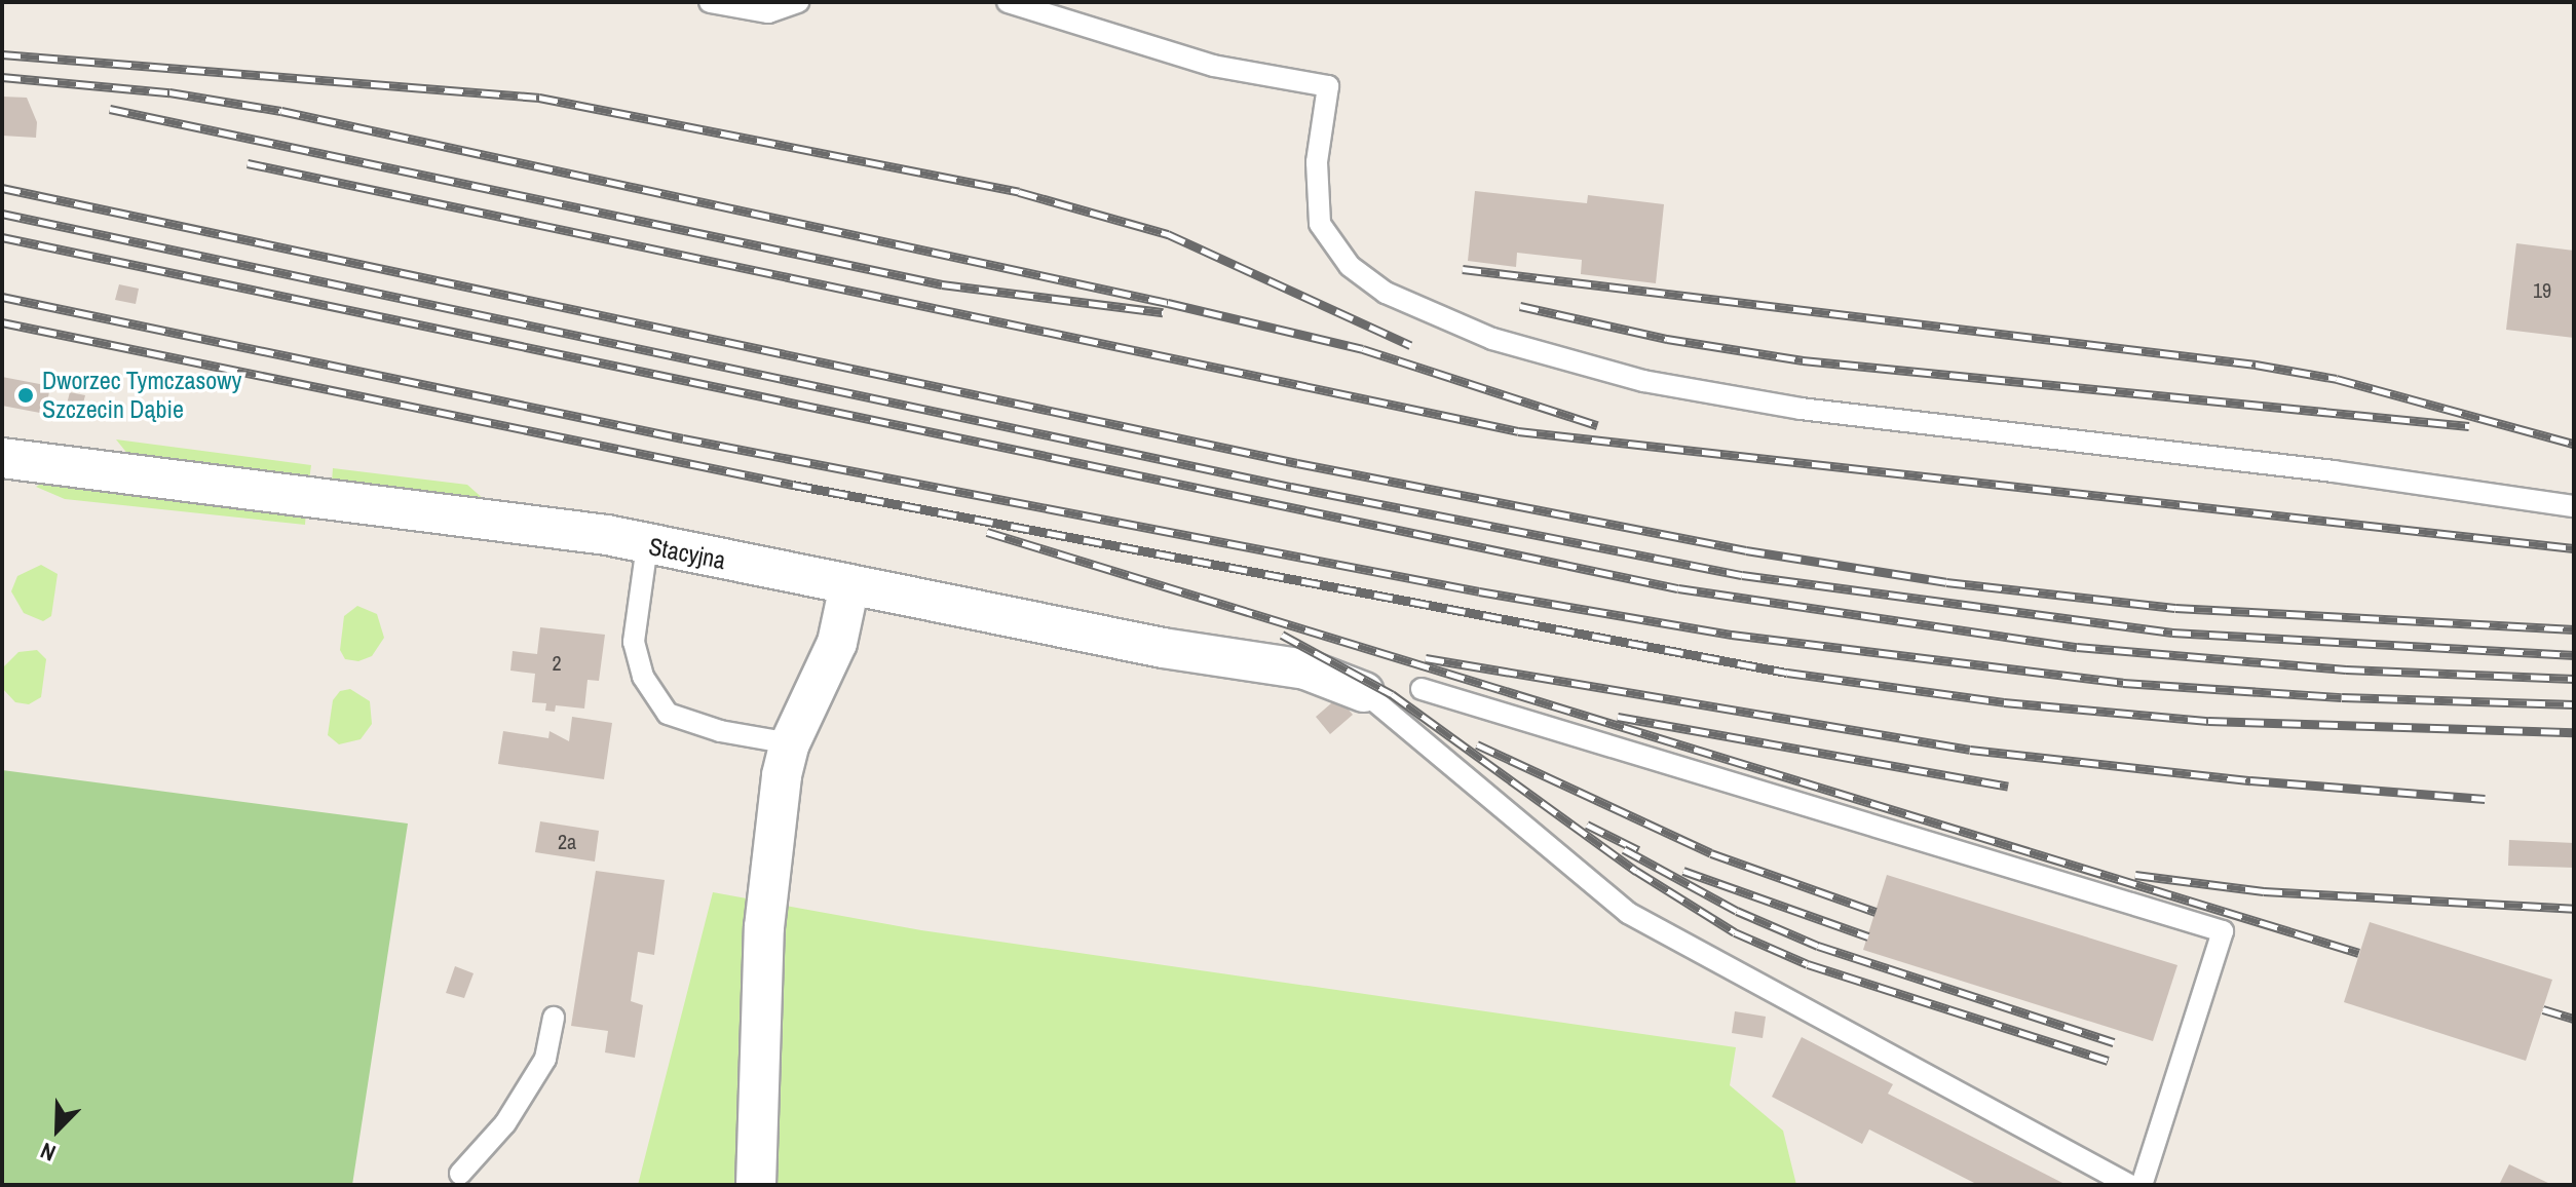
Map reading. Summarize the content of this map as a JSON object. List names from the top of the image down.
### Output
{
  "streets": {
    "street": ["Stacyjna"]
  },
  "places": ["Dworzec Tymczasowy Szczecin Dąbie"],
  "house_numbers": ["19", "2", "2a"],
  "north": "bottom left"
}
